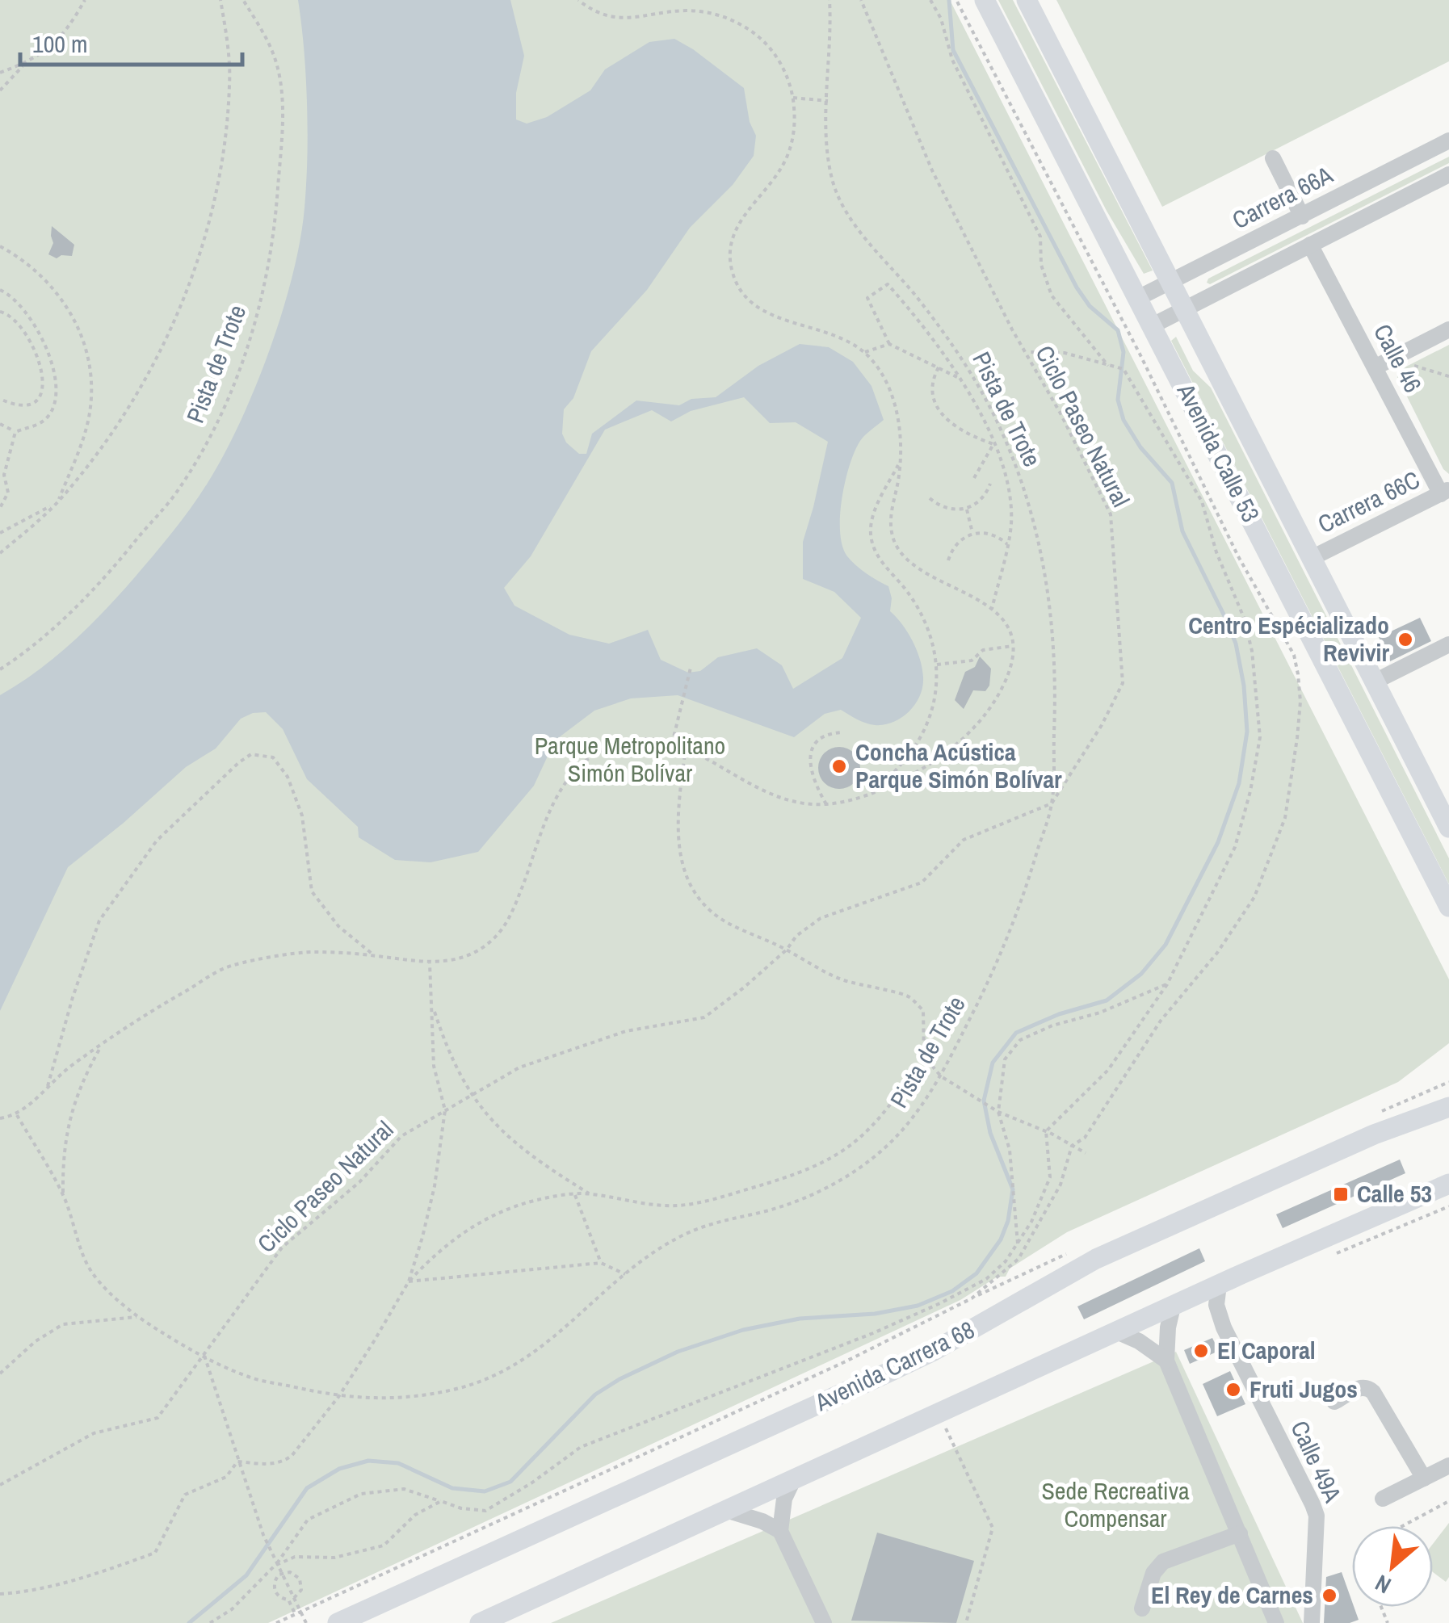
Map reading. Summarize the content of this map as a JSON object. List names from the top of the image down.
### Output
{
  "streets": {
    "main road": ["Avenida Calle 53", "Avenida Carrera 68"],
    "street": [
      "Carrera 66A",
      "Calle 46",
      "Carrera 66C",
      "Calle 49A"
    ],
    "path": ["Pista de Trote", "Ciclo Paseo Natural"]
  },
  "crossings": [
    ["Carrera 66A", "Avenida Calle 53"],
    ["Calle 46", "Carrera 66C"],
    ["Pista de Trote", "Ciclo Paseo Natural"],
    ["Avenida Calle 53", "Carrera 66C"]
  ],
  "parks": ["Parque Metropolitano Simón Bolívar", "Sede Recreativa Compensar"],
  "places": {
    "other": [
      "Centro Espécializado Revivir",
      "Concha Acústica Parque Simón Bolívar",
      "El Caporal",
      "Fruti Jugos",
      "El Rey de Carnes"
    ],
    "transit": ["Calle 53"]
  },
  "scale_bar": "100 m",
  "north": "bottom left"
}
